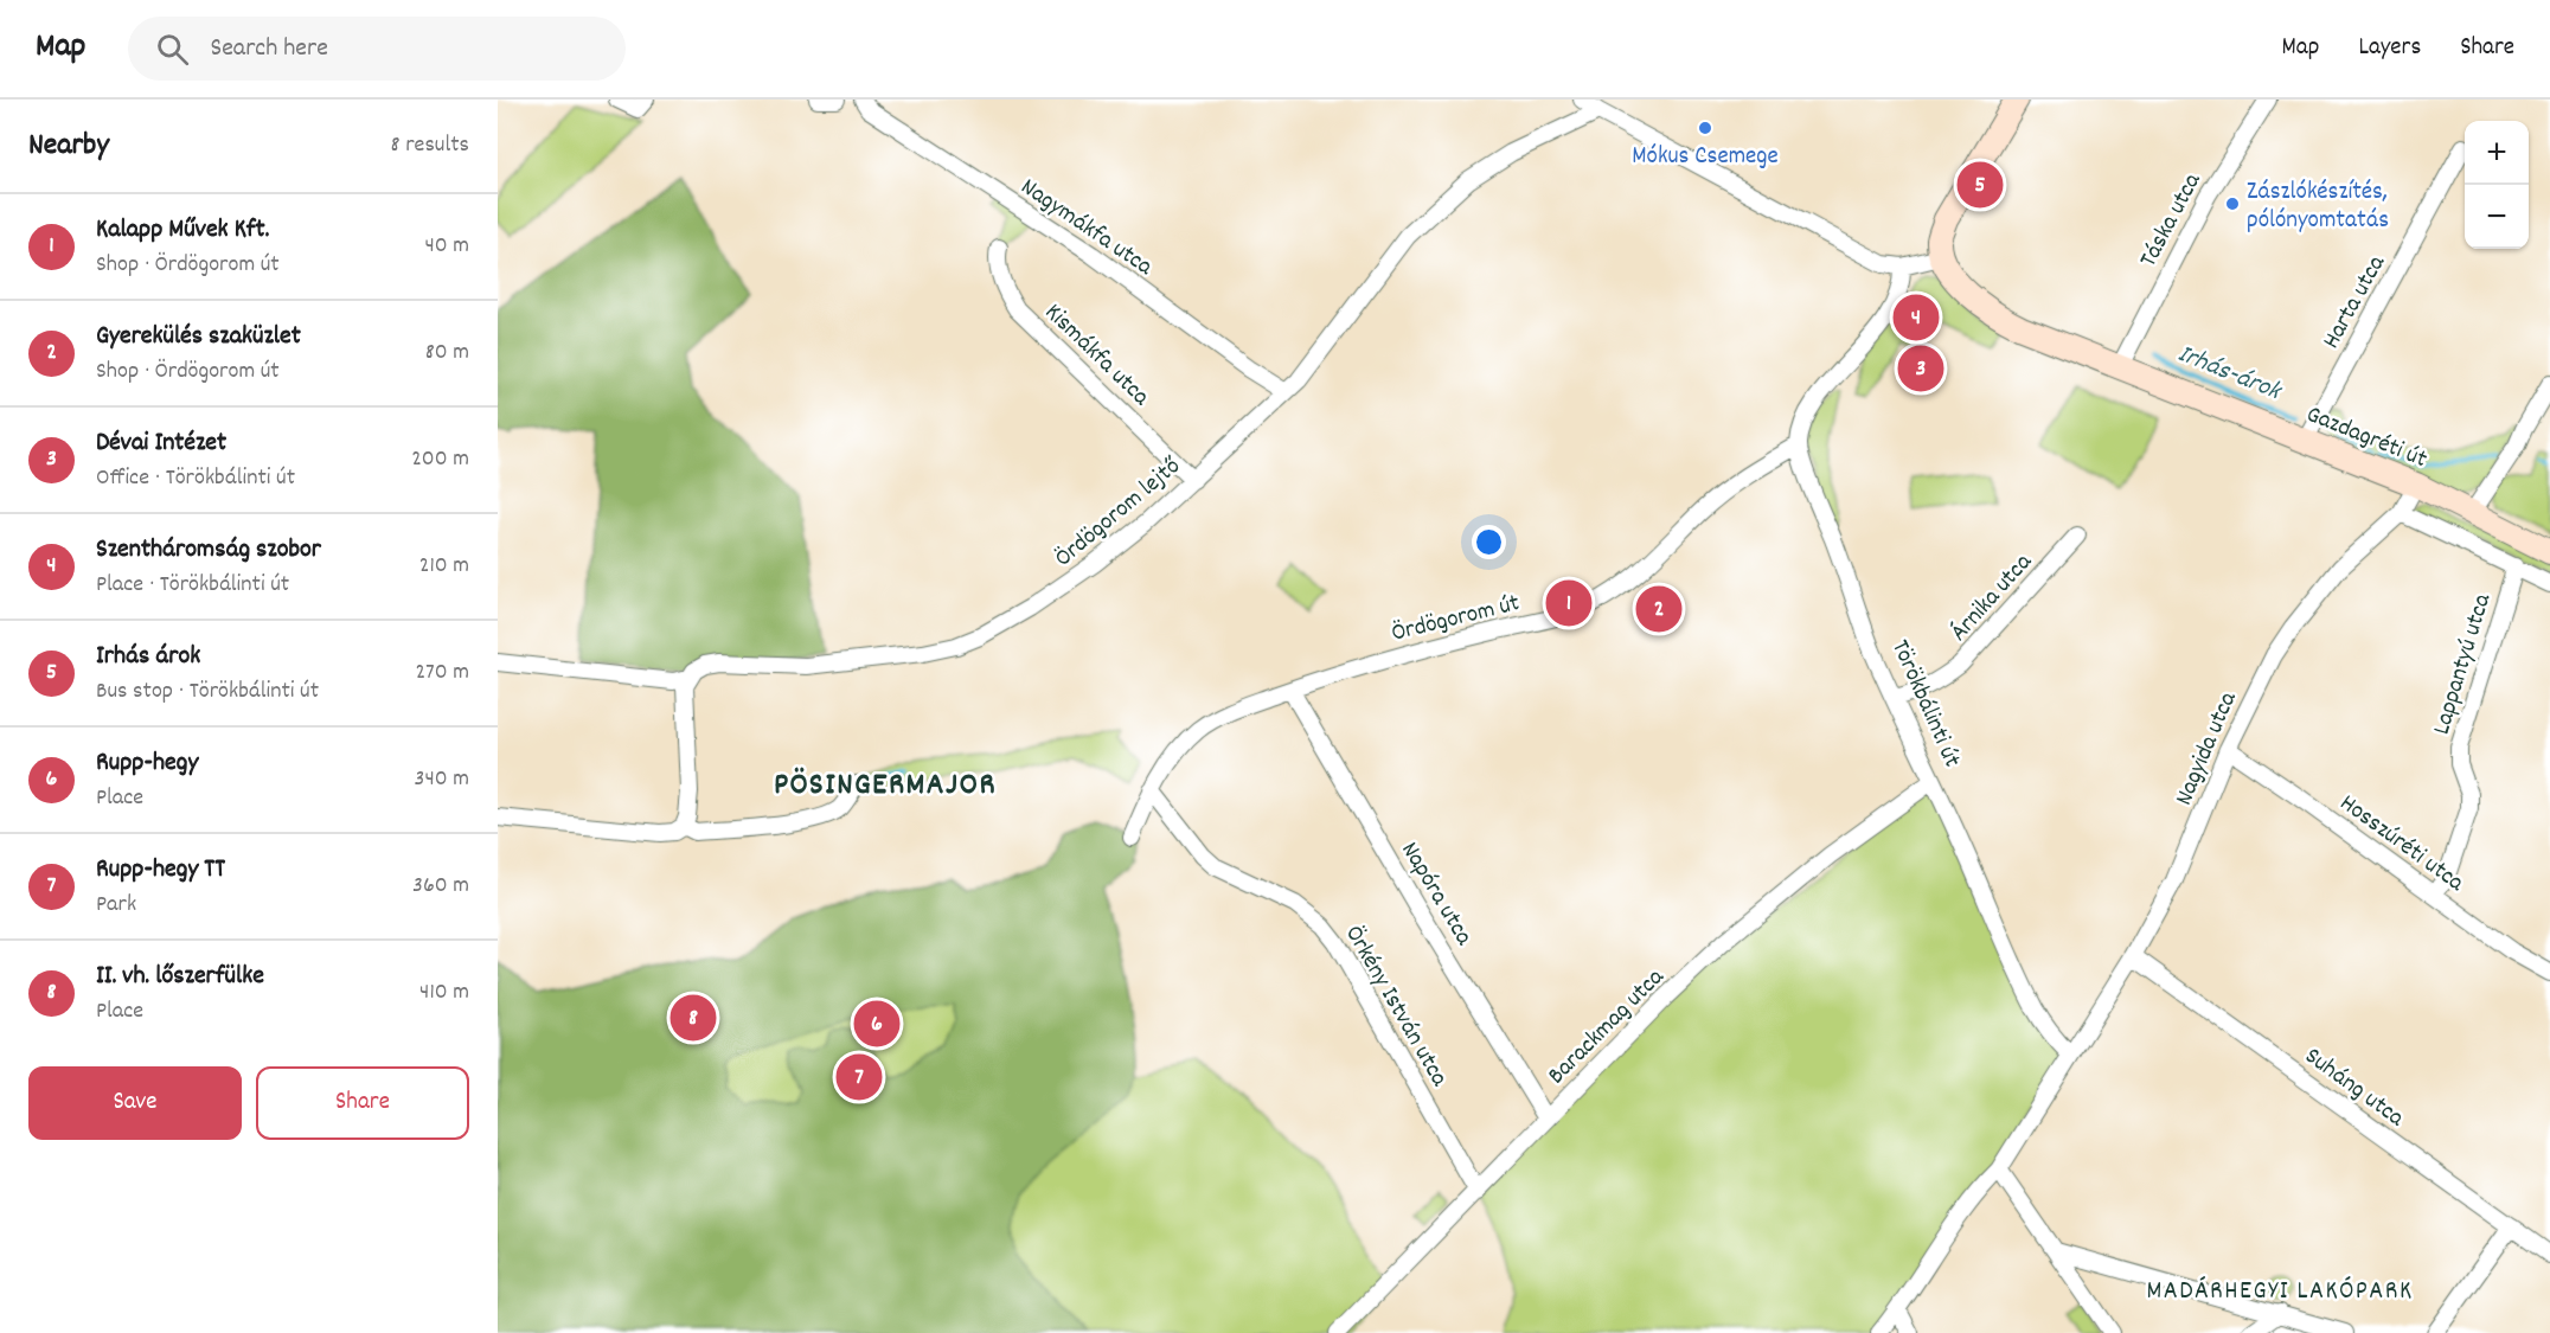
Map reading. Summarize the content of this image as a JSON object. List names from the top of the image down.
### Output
{
  "streets": {
    "street": [
      "Táska utca",
      "Nagymákfa utca",
      "Harta utca",
      "Kismákfa utca",
      "Gazdagréti út",
      "Ördögorom lejtő",
      "Árnika utca",
      "Ördögorom út",
      "Lappantyú utca",
      "Törökbálinti út",
      "Nagyida utca",
      "Hosszúréti utca",
      "Napóra utca",
      "Örkény István utca",
      "Barackmag utca",
      "Suháng utca"
    ]
  },
  "crossings": [
    ["Táska utca", "Gazdagréti út"],
    ["Nagymákfa utca", "Ördögorom lejtő"],
    ["Harta utca", "Gazdagréti út"],
    ["Kismákfa utca", "Ördögorom lejtő"],
    ["Gazdagréti út", "Nagyida utca"],
    ["Árnika utca", "Törökbálinti út"],
    ["Ördögorom út", "Törökbálinti út"],
    ["Ördögorom út", "Napóra utca"],
    ["Ördögorom út", "Örkény István utca"],
    ["Lappantyú utca", "Hosszúréti utca"],
    ["Törökbálinti út", "Nagyida utca"],
    ["Törökbálinti út", "Barackmag utca"],
    ["Nagyida utca", "Hosszúréti utca"],
    ["Nagyida utca", "Suháng utca"],
    ["Napóra utca", "Barackmag utca"],
    ["Örkény István utca", "Barackmag utca"]
  ],
  "districts": ["PÖSINGERMAJOR", "MADÁRHEGYI LAKÓPARK"],
  "water": ["Irhás-árok"],
  "places": ["Mókus Csemege", "Zászlókészítés, pólónyomtatás"],
  "page": {
    "header": "Map",
    "search": "Search here",
    "nav": ["Map", "Layers", "Share"],
    "heading": ["Nearby", "8 results"],
    "map_buttons": ["+", "−"],
    "pins": [
      "5",
      "4",
      "3",
      "1",
      "2",
      "8",
      "6",
      "7"
    ],
    "list": [
      {
        "mark": "1",
        "name": "Kalapp Művek Kft.",
        "note": "Shop · Ördögorom út",
        "value": "40 m"
      },
      {
        "mark": "2",
        "name": "Gyerekülés szaküzlet",
        "note": "Shop · Ördögorom út",
        "value": "80 m"
      },
      {
        "mark": "3",
        "name": "Dévai Intézet",
        "note": "Office · Törökbálinti út",
        "value": "200 m"
      },
      {
        "mark": "4",
        "name": "Szentháromság szobor",
        "note": "Place · Törökbálinti út",
        "value": "210 m"
      },
      {
        "mark": "5",
        "name": "Irhás árok",
        "note": "Bus stop · Törökbálinti út",
        "value": "270 m"
      },
      {
        "mark": "6",
        "name": "Rupp-hegy",
        "note": "Place",
        "value": "340 m"
      },
      {
        "mark": "7",
        "name": "Rupp-hegy TT",
        "note": "Park",
        "value": "360 m"
      },
      {
        "mark": "8",
        "name": "II. vh. lőszerfülke",
        "note": "Place",
        "value": "410 m"
      }
    ],
    "buttons": ["Save", "Share"]
  }
}
